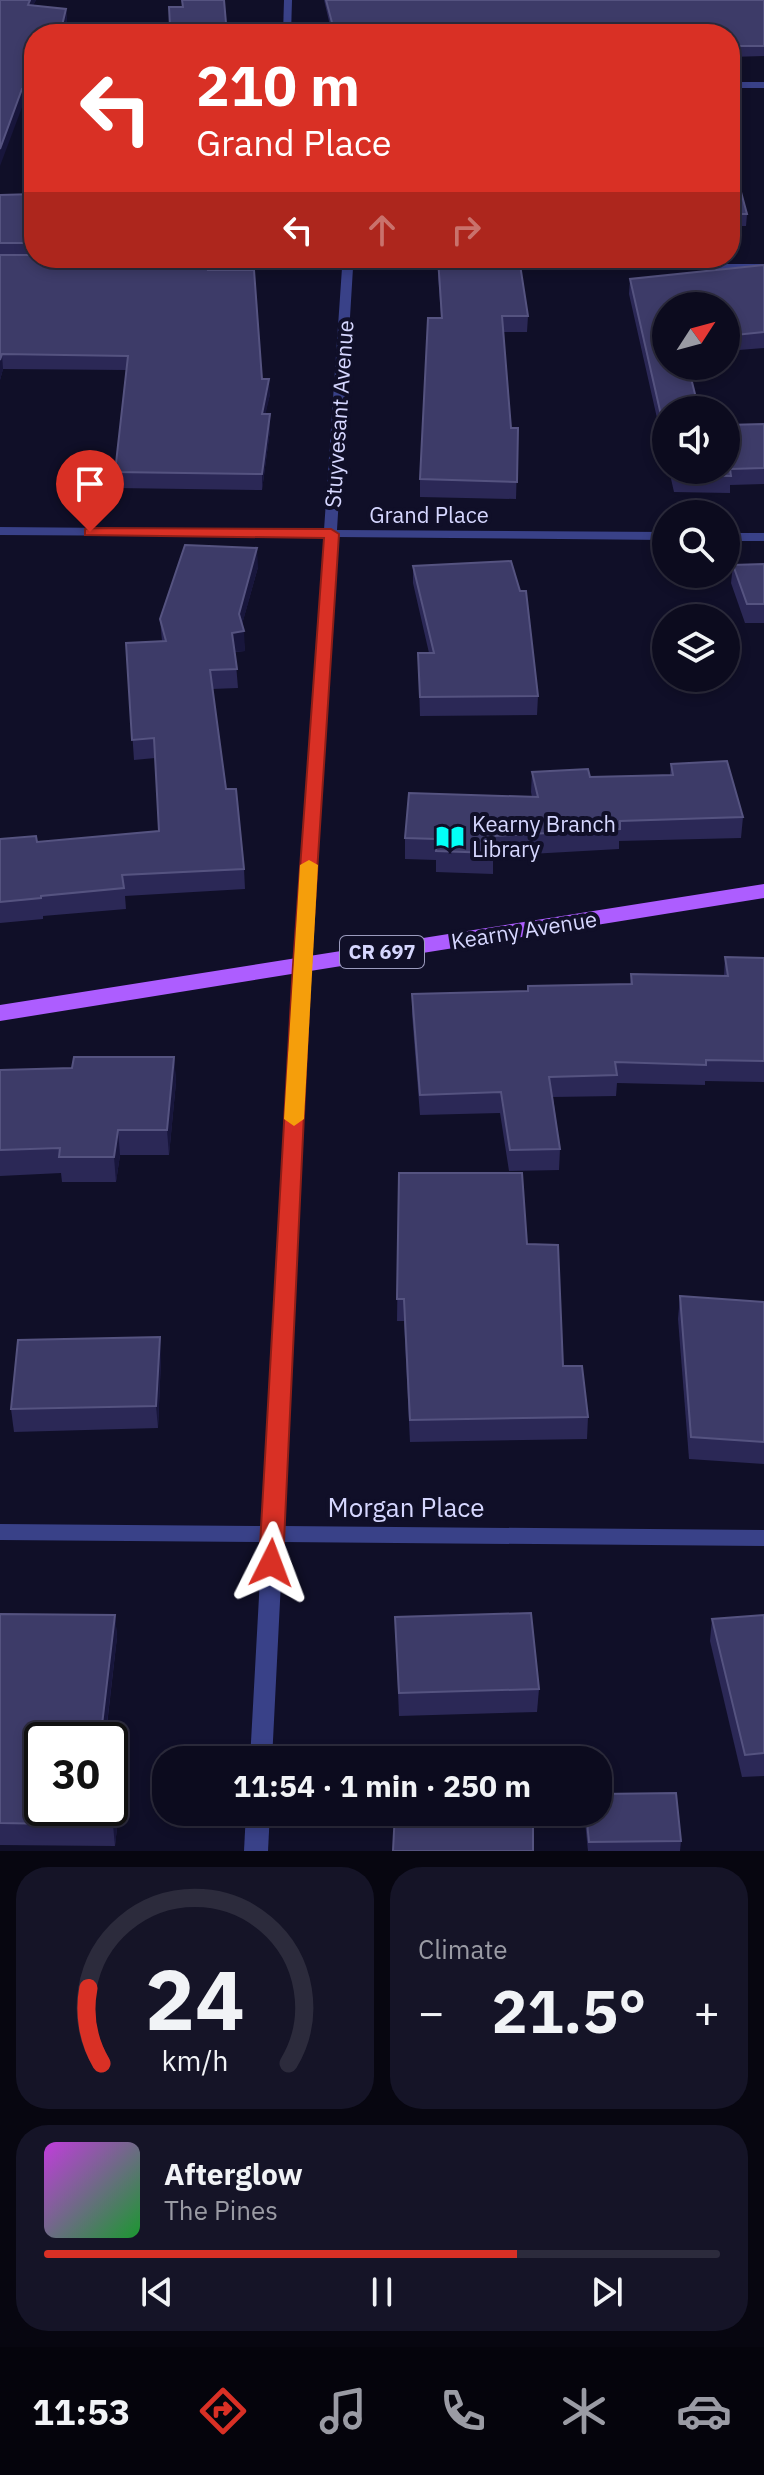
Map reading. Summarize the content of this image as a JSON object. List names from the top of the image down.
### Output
{
  "streets": {
    "main road": ["Kearny Avenue", "CR 697"],
    "street": ["Stuyvesant Avenue", "Grand Place", "Morgan Place"]
  },
  "crossings": [
    ["Stuyvesant Avenue", "Grand Place"],
    ["Stuyvesant Avenue", "Kearny Avenue"],
    ["Stuyvesant Avenue", "Morgan Place"]
  ],
  "places": {
    "library": ["Kearny Branch Library"]
  },
  "north": "top right",
  "page": {
    "turn": ["210 m", "Grand Place"],
    "limit": "30",
    "trip": "11:54 · 1 min · 250 m",
    "tile": "Climate",
    "heat": ["−", "21.5°", "+"],
    "song": ["Afterglow", "The Pines"],
    "tabs": "11:53",
    "gauge": ["24", "km/h"]
  }
}
